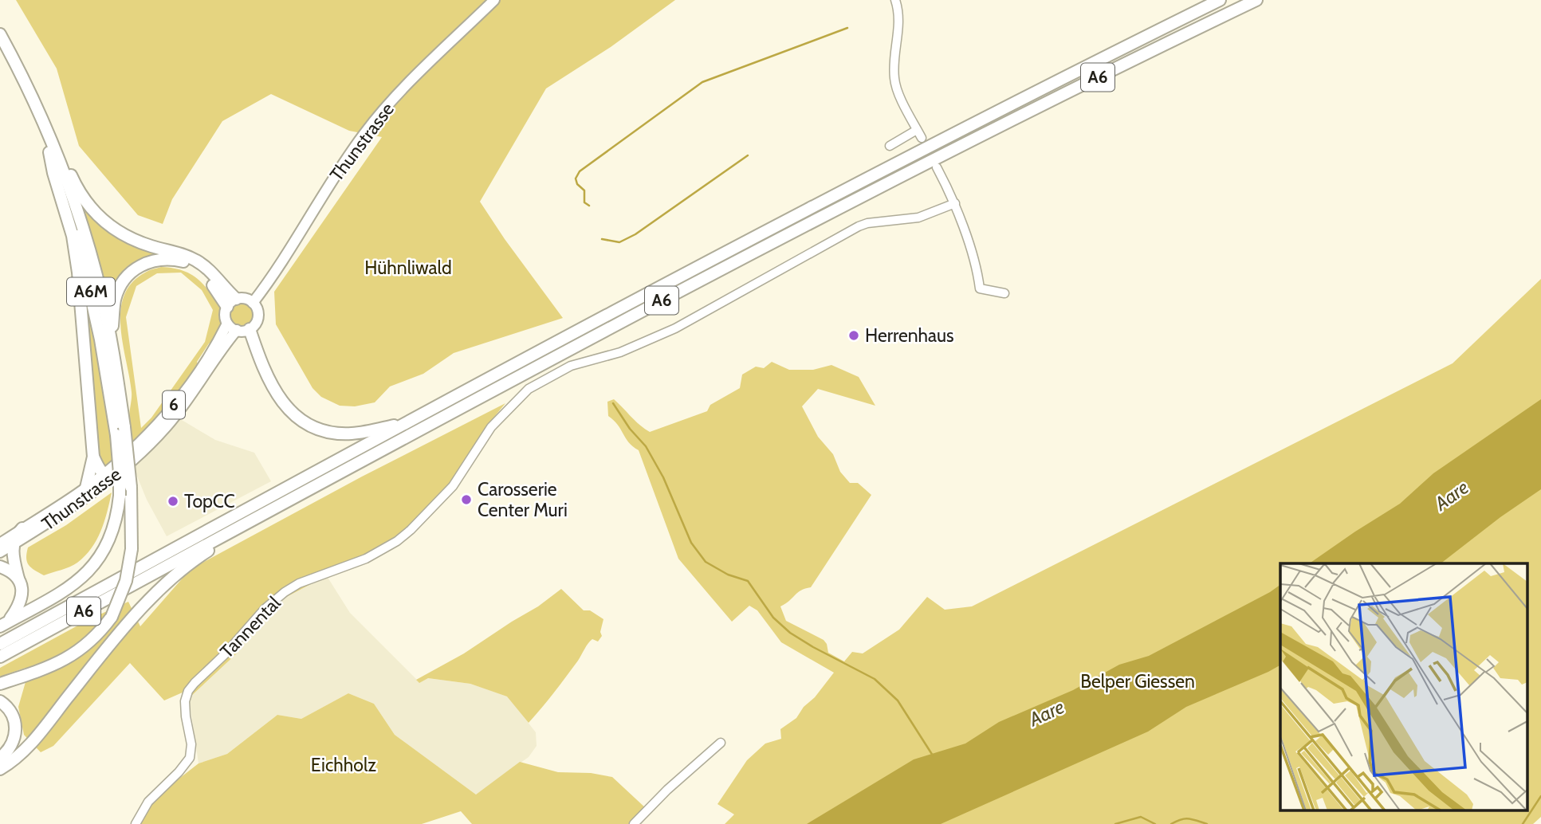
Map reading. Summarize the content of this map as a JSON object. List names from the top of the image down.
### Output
{
  "streets": {
    "highway": ["A6", "A6M"],
    "main road": ["Thunstrasse", "6"],
    "street": ["Tannental"]
  },
  "water": ["Aare"],
  "parks": ["Hühnliwald", "Belper Giessen", "Eichholz"],
  "places": ["Herrenhaus", "Carosserie Center Muri", "TopCC"]
}
